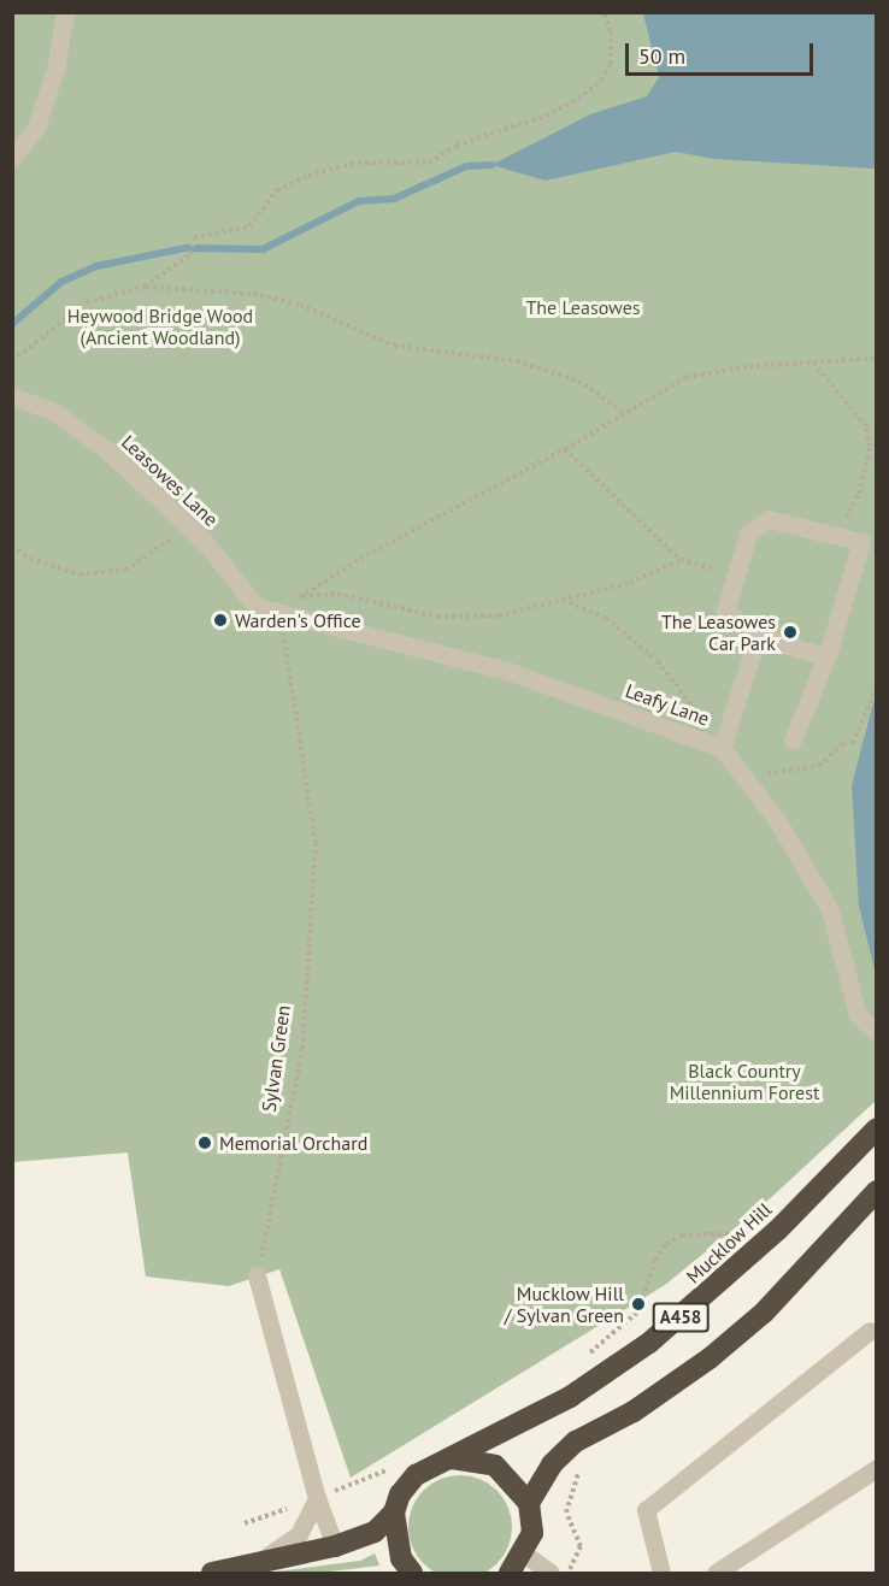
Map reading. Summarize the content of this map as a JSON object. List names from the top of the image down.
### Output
{
  "streets": {
    "highway": ["Mucklow Hill", "A458"],
    "street": ["Leasowes Lane", "Leafy Lane"],
    "path": ["Sylvan Green"]
  },
  "crossings": [
    ["Leasowes Lane", "Leafy Lane"],
    ["Leasowes Lane", "Sylvan Green"],
    ["Leafy Lane", "Sylvan Green"]
  ],
  "parks": ["The Leasowes", "Heywood Bridge Wood (Ancient Woodland)", "Black Country Millennium Forest"],
  "places": [
    "Warden's Office",
    "The Leasowes Car Park",
    "Memorial Orchard",
    "Mucklow Hill / Sylvan Green"
  ],
  "scale_bar": "50 m"
}
